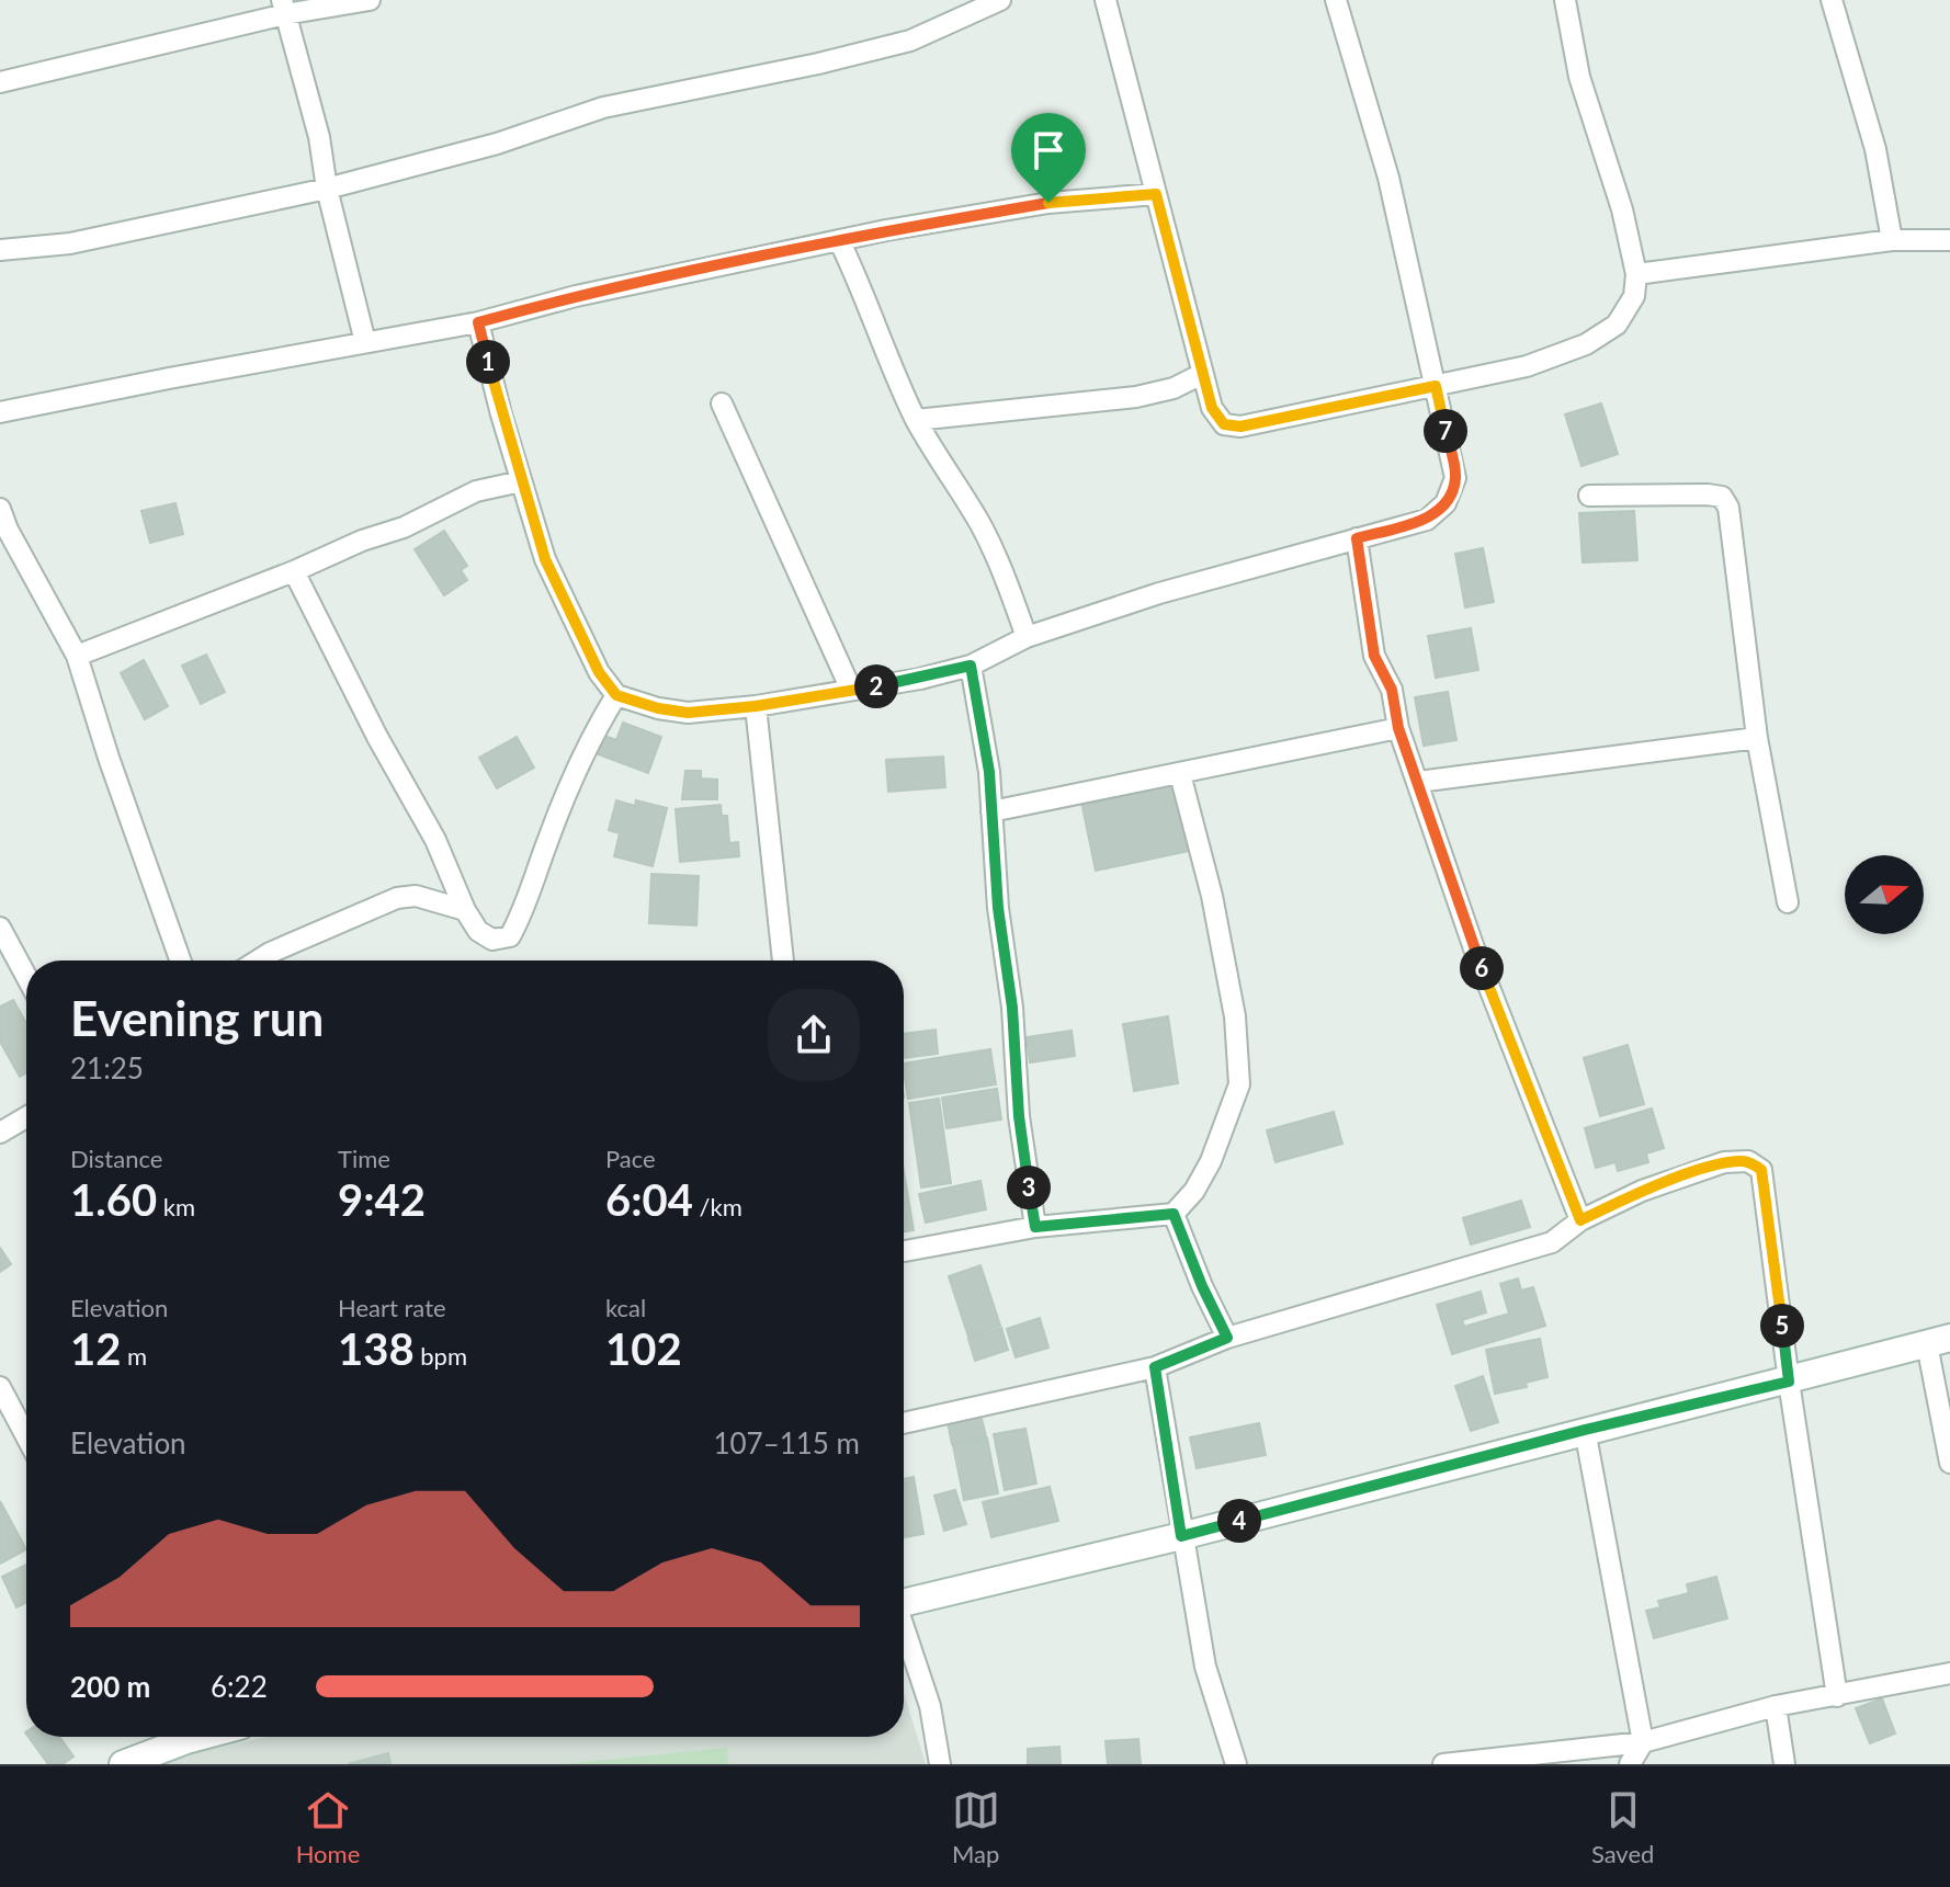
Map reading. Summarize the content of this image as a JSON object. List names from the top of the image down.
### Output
{
  "north": "right",
  "page": {
    "pins": [
      "1",
      "7",
      "2",
      "6",
      "3",
      "5",
      "4"
    ],
    "heading": ["Evening run", "21:25"],
    "stats": [
      ["Distance", "1.60 km"],
      ["Time", "9:42"],
      ["Pace", "6:04 /km"],
      ["Elevation", "12 m"],
      ["Heart rate", "138 bpm"],
      ["kcal", "102"]
    ],
    "chart": ["Elevation", "107–115 m"],
    "list": [
      {
        "name": "200 m",
        "note": "6:22"
      }
    ],
    "tabs": ["Home", "Map", "Saved"]
  }
}
